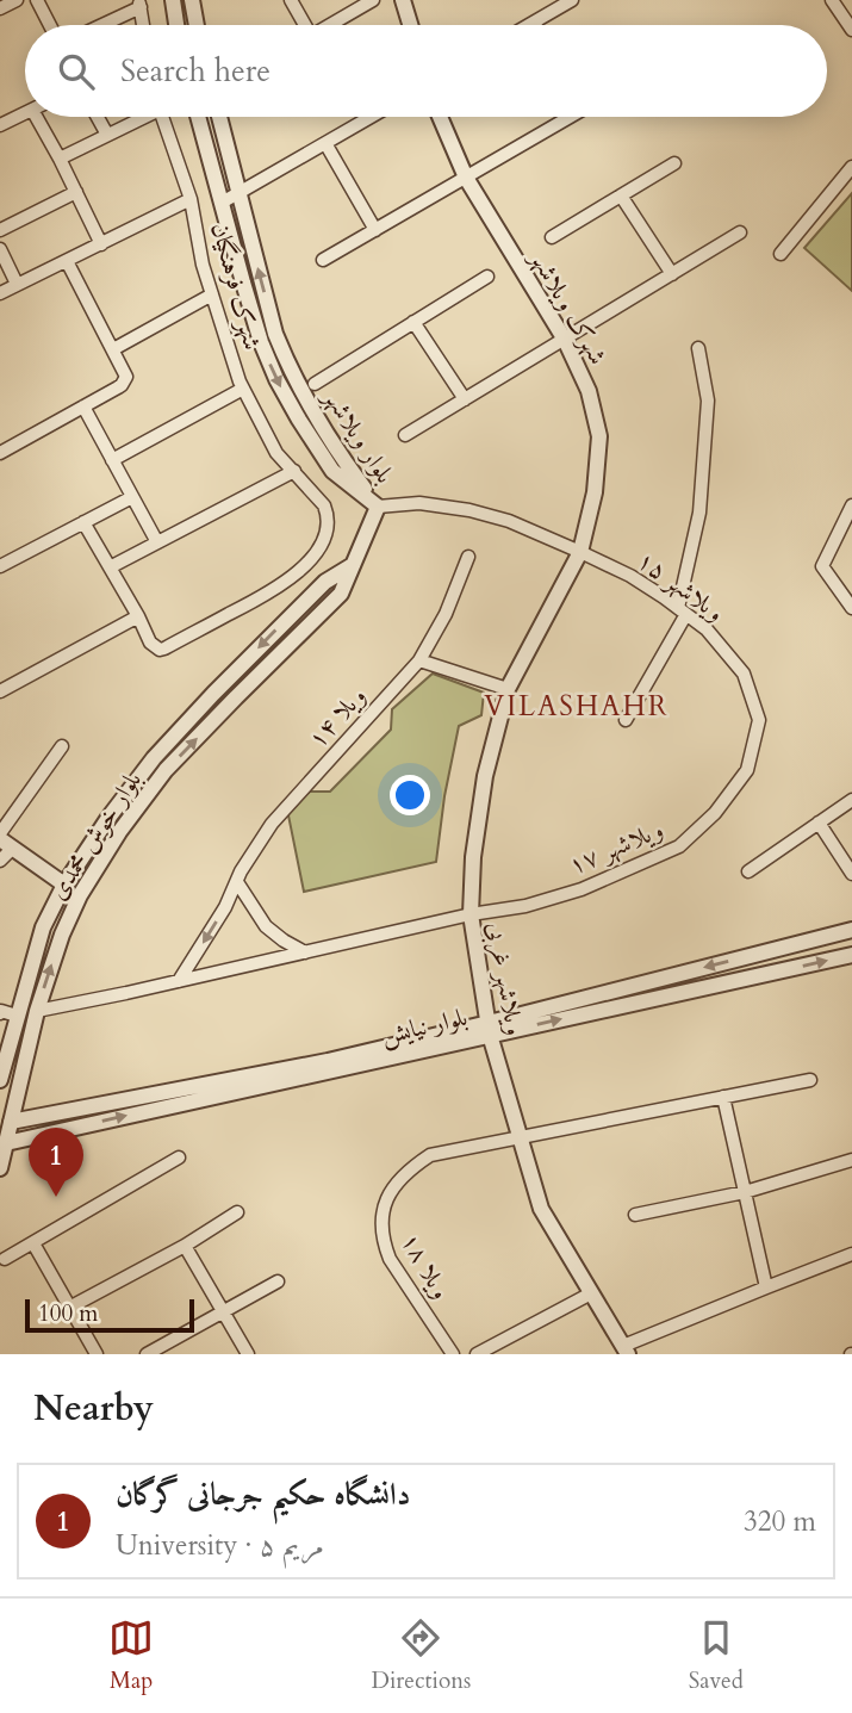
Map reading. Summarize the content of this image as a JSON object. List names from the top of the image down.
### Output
{
  "streets": {
    "street": [
      "شهرک فرهنگیان",
      "شهرک ویلاشهر",
      "بلوار ویلاشهر",
      "ویلاشهر ۱۵",
      "۱۴ ویلا",
      "بلوار خوش محمدی",
      "ویلاشهر ۱۷",
      "ویلاشهر غربی",
      "بلوار نیایش",
      "ویلا ۱۸"
    ]
  },
  "crossings": [
    ["شهرک ویلاشهر", "ویلاشهر ۱۵"],
    ["شهرک ویلاشهر", "ویلاشهر غربی"],
    ["بلوار ویلاشهر", "ویلاشهر ۱۵"],
    ["ویلاشهر ۱۵", "ویلاشهر ۱۷"],
    ["ویلاشهر ۱۵", "ویلاشهر غربی"],
    ["۱۴ ویلا", "ویلاشهر ۱۷"],
    ["بلوار خوش محمدی", "ویلاشهر ۱۷"],
    ["بلوار خوش محمدی", "بلوار نیایش"],
    ["ویلاشهر ۱۷", "ویلاشهر غربی"],
    ["ویلاشهر غربی", "بلوار نیایش"],
    ["ویلاشهر غربی", "ویلا ۱۸"]
  ],
  "districts": ["VILASHAHR"],
  "scale_bar": "100 m",
  "page": {
    "search": "Search here",
    "pins": "1",
    "scale": "100 m",
    "heading": "Nearby",
    "list": [
      {
        "mark": "1",
        "name": "دانشگاه حکیم جرجانی گرگان",
        "note": "University · ۵ مریم",
        "value": "320 m"
      }
    ],
    "nav": ["Map", "Directions", "Saved"]
  }
}
